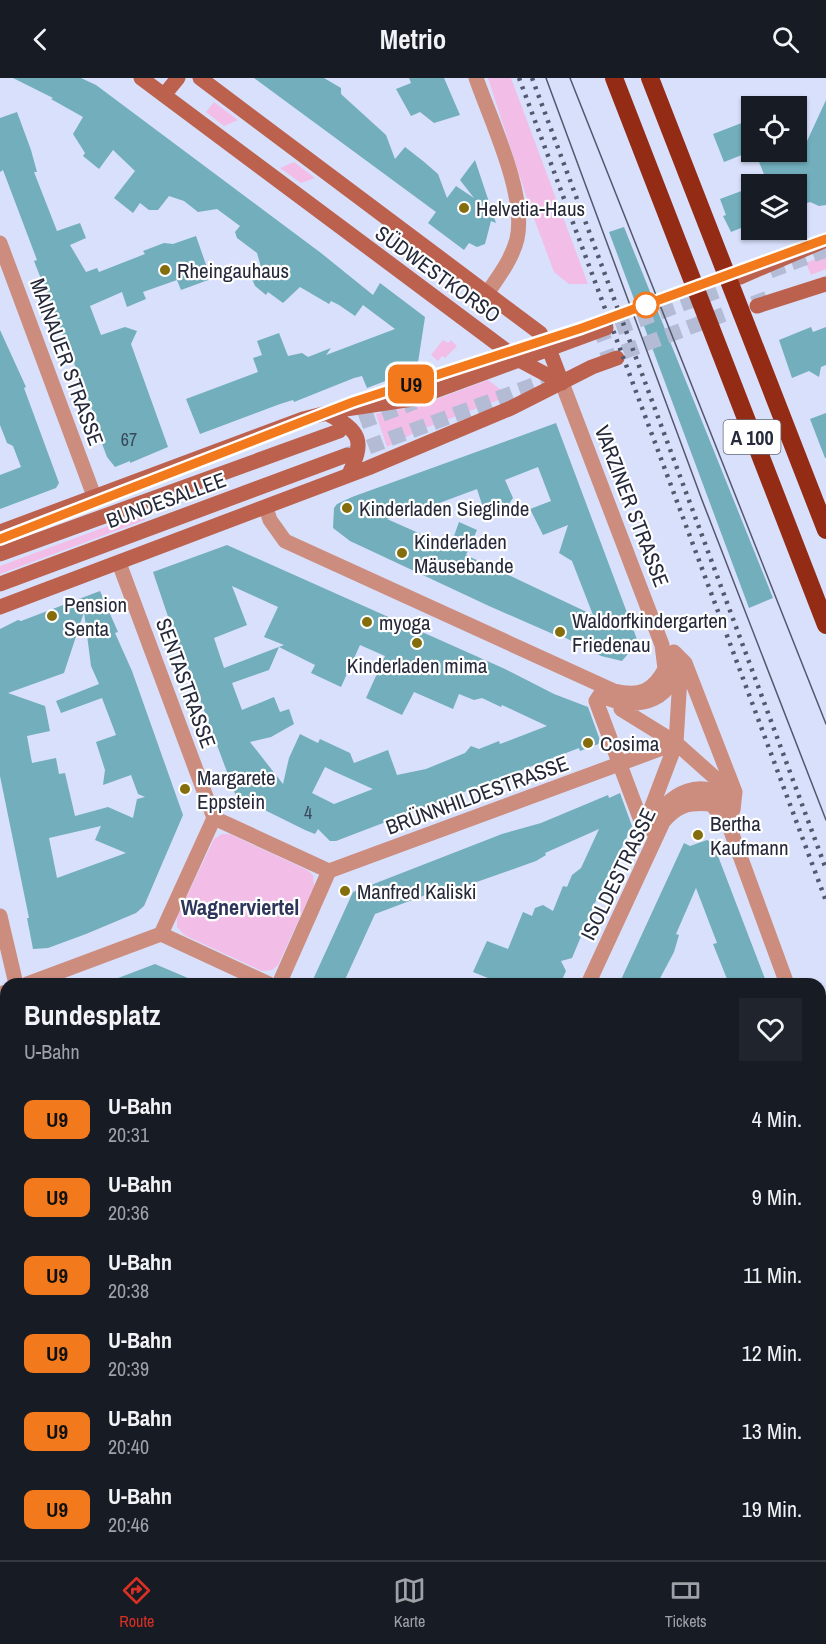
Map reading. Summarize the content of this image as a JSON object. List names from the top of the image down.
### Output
{
  "streets": {
    "highway": ["A 100"],
    "main road": ["SÜDWESTKORSO", "BUNDESALLEE"],
    "street": [
      "MAINAUER STRASSE",
      "VARZINER STRASSE",
      "SENTASTRASSE",
      "BRÜNNHILDESTRASSE",
      "ISOLDESTRASSE"
    ]
  },
  "crossings": [
    ["SÜDWESTKORSO", "VARZINER STRASSE"]
  ],
  "districts": ["Wagnerviertel"],
  "places": [
    "Helvetia-Haus",
    "Rheingauhaus",
    "Kinderladen Sieglinde",
    "Kinderladen Mäusebande",
    "Pension Senta",
    "myoga",
    "Waldorfkindergarten Friedenau",
    "Kinderladen mima",
    "Cosima",
    "Margarete Eppstein",
    "Bertha Kaufmann",
    "Manfred Kaliski"
  ],
  "lines": ["metro line U9"],
  "house_numbers": ["67", "4"],
  "page": {
    "header": "Metrio",
    "on_map": "U9",
    "heading": ["Bundesplatz", "U-Bahn"],
    "list": [
      {
        "mark": "U9",
        "name": "U-Bahn",
        "note": "20:31",
        "value": "4 Min."
      },
      {
        "mark": "U9",
        "name": "U-Bahn",
        "note": "20:36",
        "value": "9 Min."
      },
      {
        "mark": "U9",
        "name": "U-Bahn",
        "note": "20:38",
        "value": "11 Min."
      },
      {
        "mark": "U9",
        "name": "U-Bahn",
        "note": "20:39",
        "value": "12 Min."
      },
      {
        "mark": "U9",
        "name": "U-Bahn",
        "note": "20:40",
        "value": "13 Min."
      },
      {
        "mark": "U9",
        "name": "U-Bahn",
        "note": "20:46",
        "value": "19 Min."
      }
    ],
    "tabs": ["Route", "Karte", "Tickets"]
  }
}
